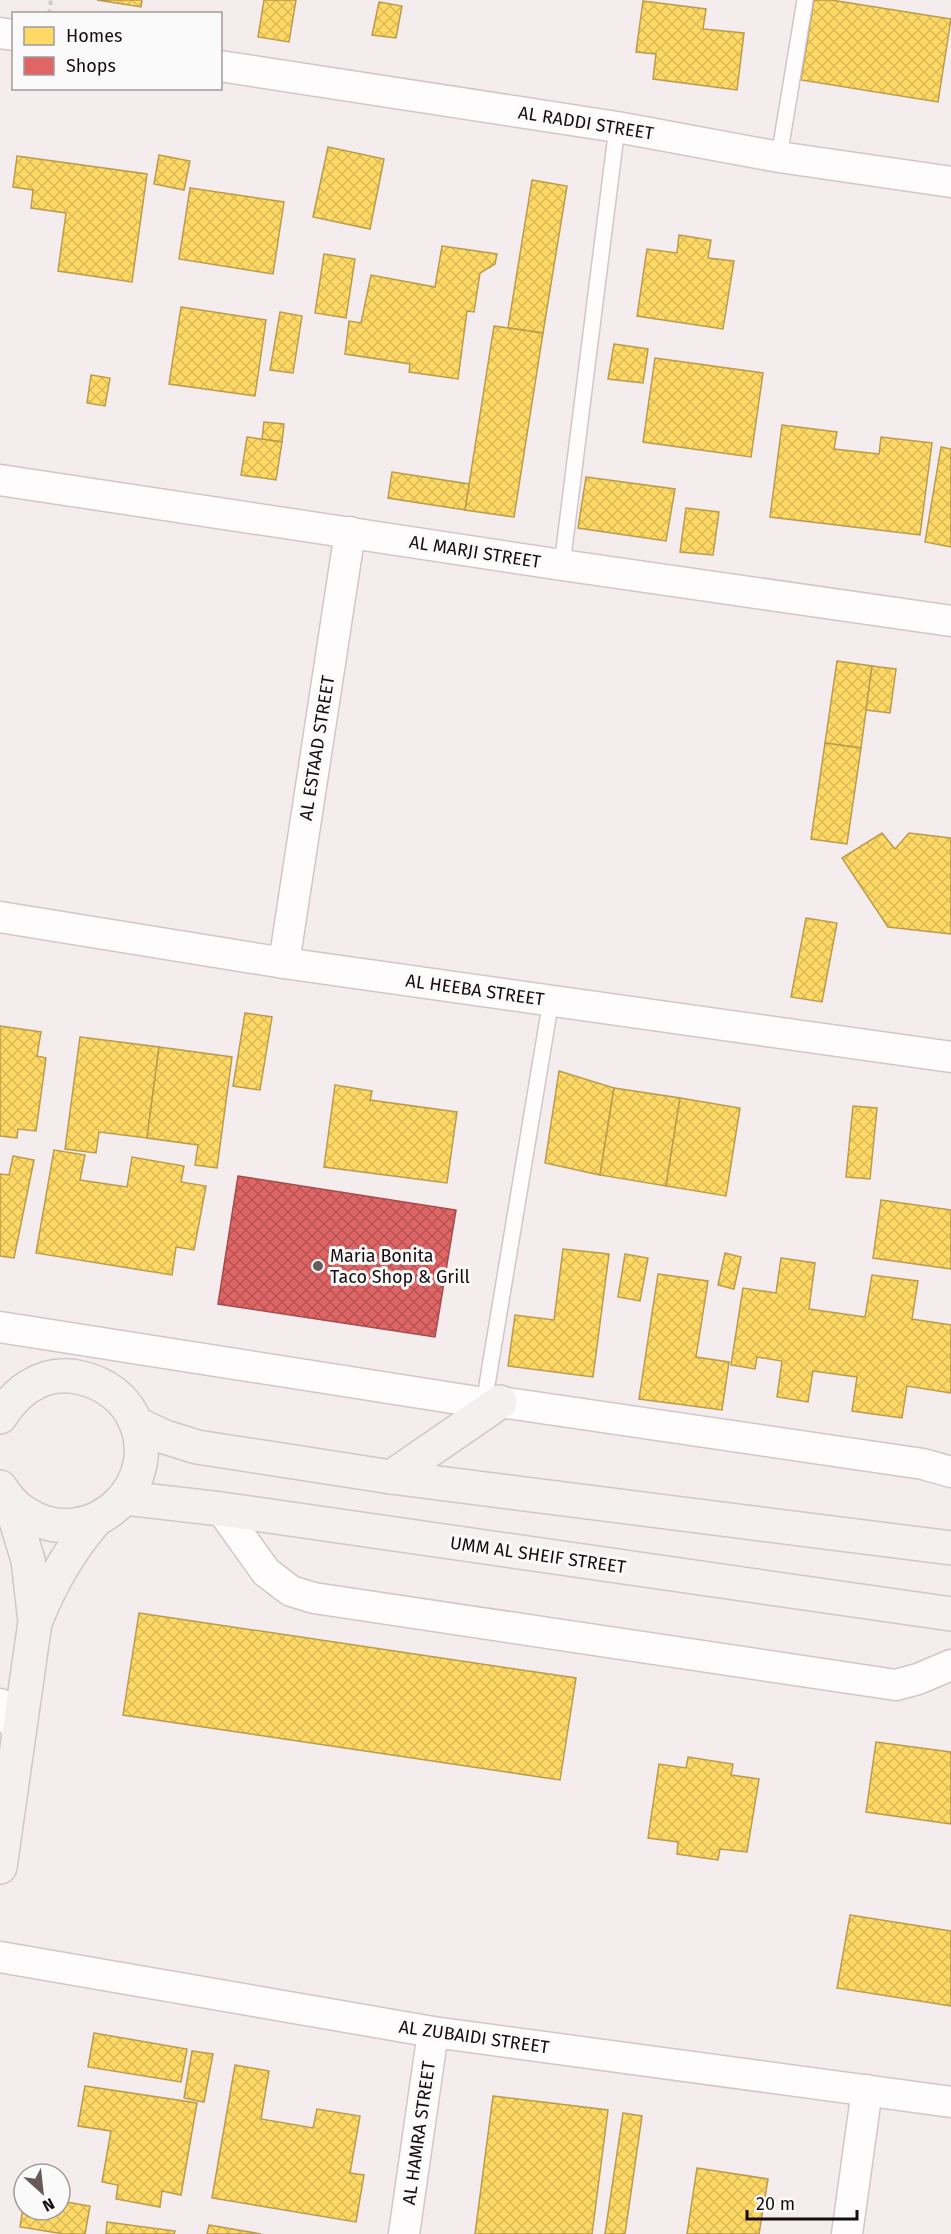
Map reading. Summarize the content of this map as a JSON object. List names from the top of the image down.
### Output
{
  "streets": {
    "main road": ["UMM AL SHEIF STREET"],
    "street": [
      "AL RADDI STREET",
      "AL MARJI STREET",
      "AL ESTAAD STREET",
      "AL HEEBA STREET",
      "AL ZUBAIDI STREET",
      "AL HAMRA STREET"
    ]
  },
  "crossings": [
    ["AL MARJI STREET", "AL ESTAAD STREET"],
    ["AL ESTAAD STREET", "AL HEEBA STREET"],
    ["AL ZUBAIDI STREET", "AL HAMRA STREET"]
  ],
  "places": ["Maria Bonita Taco Shop & Grill"],
  "legend": ["Homes", "Shops"],
  "scale_bar": "20 m",
  "north": "bottom right"
}
